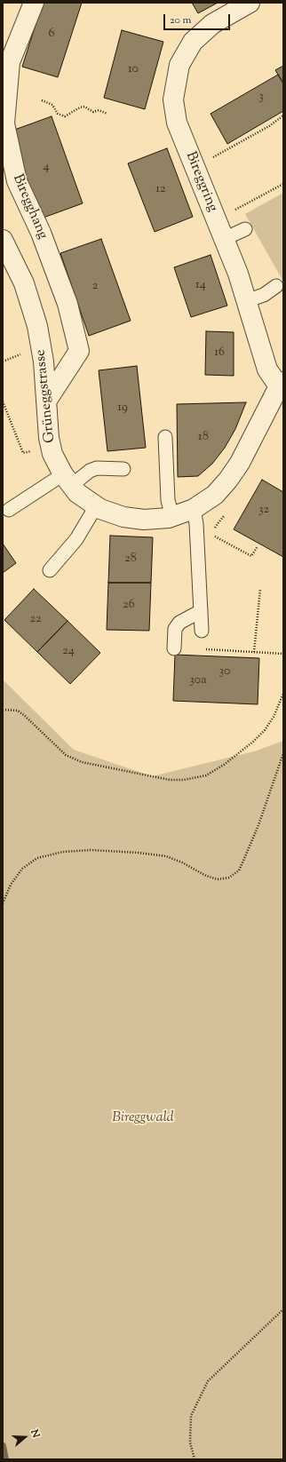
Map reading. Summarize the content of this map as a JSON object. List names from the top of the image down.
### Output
{
  "streets": {
    "street": ["Bireggring", "Biregghang", "Grüneggstrasse"]
  },
  "crossings": [
    ["Bireggring", "Grüneggstrasse"],
    ["Biregghang", "Grüneggstrasse"]
  ],
  "parks": ["Bireggwald"],
  "house_numbers": [
    "6",
    "10",
    "3",
    "4",
    "12",
    "14",
    "2",
    "16",
    "19",
    "18",
    "32",
    "28",
    "26",
    "22",
    "24",
    "30",
    "30a"
  ],
  "scale_bar": "20 m",
  "north": "right"
}
